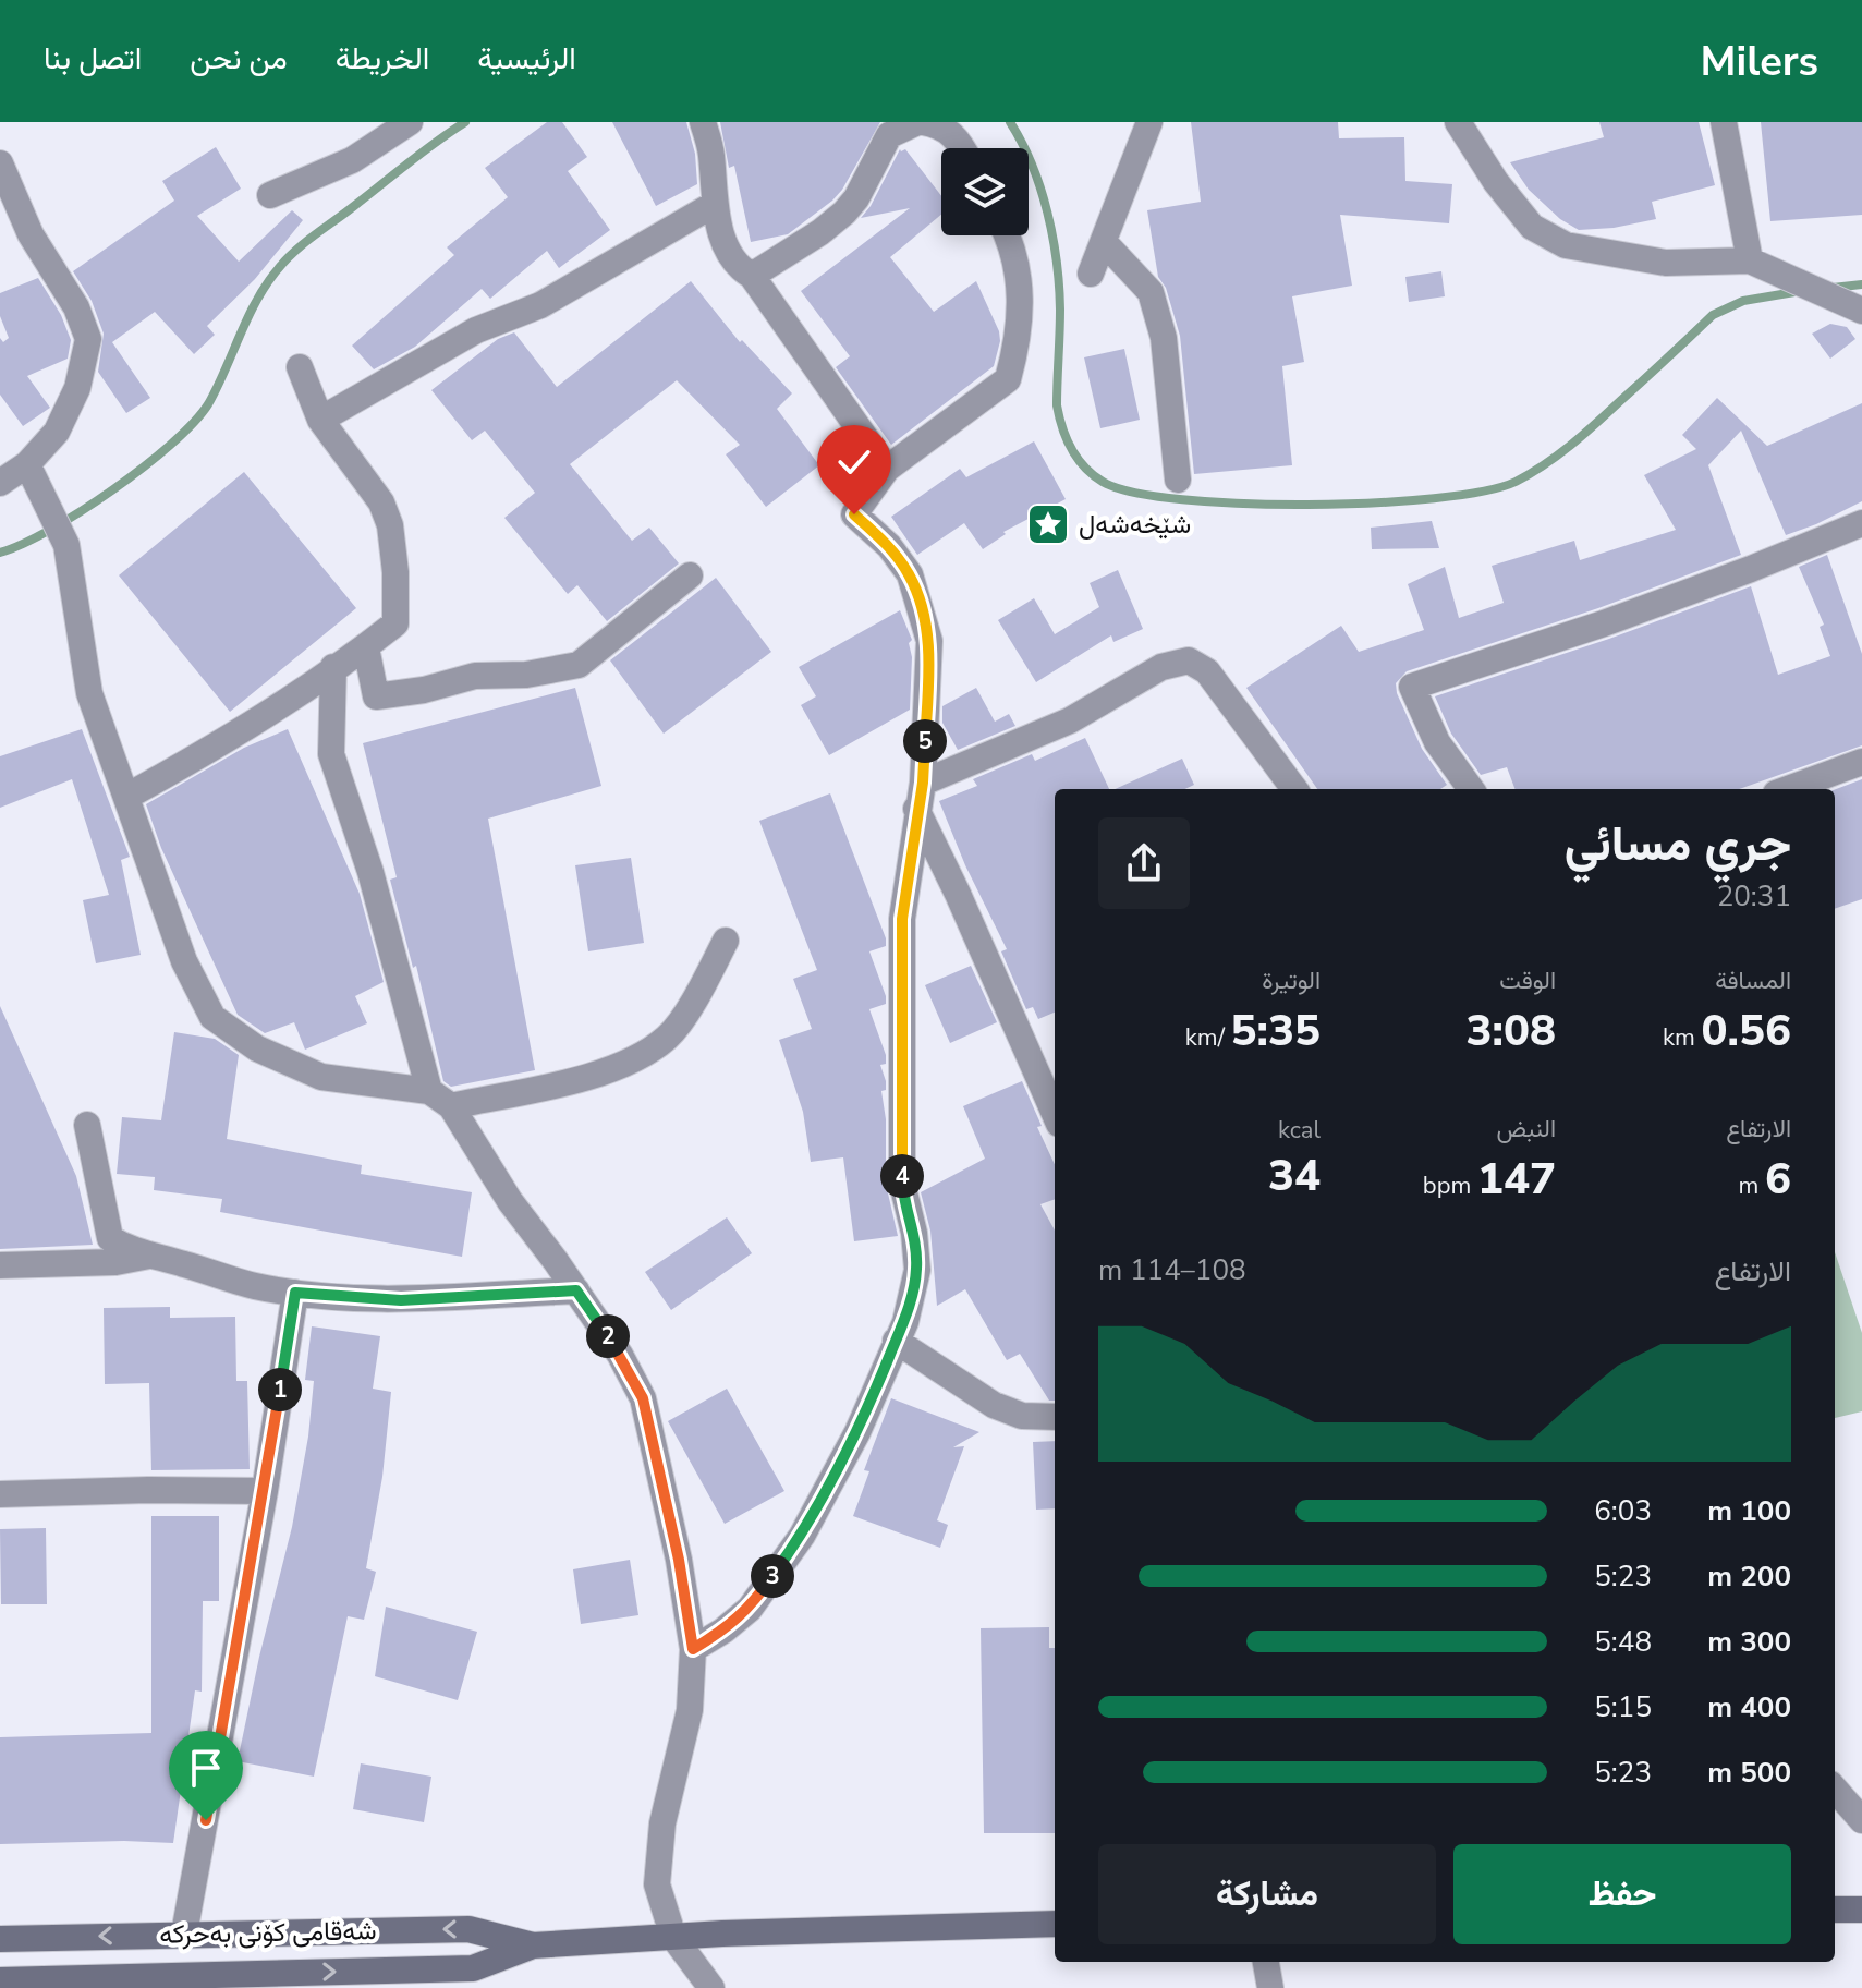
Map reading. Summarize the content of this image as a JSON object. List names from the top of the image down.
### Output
{
  "streets": {
    "street": ["شەقامی کۆنی بەحرکە"]
  },
  "places": {
    "place": ["شێخه‌شه‌ل"]
  },
  "page": {
    "header": "Milers",
    "nav": [
      "الرئيسية",
      "الخريطة",
      "من نحن",
      "اتصل بنا"
    ],
    "pins": [
      "5",
      "4",
      "2",
      "1",
      "3"
    ],
    "heading": ["جري مسائي", "20:31"],
    "stats": [
      ["المسافة", "0.56 km"],
      ["الوقت", "3:08"],
      ["الوتيرة", "5:35 /km"],
      ["الارتفاع", "6 m"],
      ["النبض", "147 bpm"],
      ["kcal", "34"]
    ],
    "chart": ["الارتفاع", "108–114 m"],
    "list": [
      {
        "name": "100 m",
        "note": "6:03"
      },
      {
        "name": "200 m",
        "note": "5:23"
      },
      {
        "name": "300 m",
        "note": "5:48"
      },
      {
        "name": "400 m",
        "note": "5:15"
      },
      {
        "name": "500 m",
        "note": "5:23"
      }
    ],
    "buttons": ["حفظ", "مشاركة"]
  }
}
